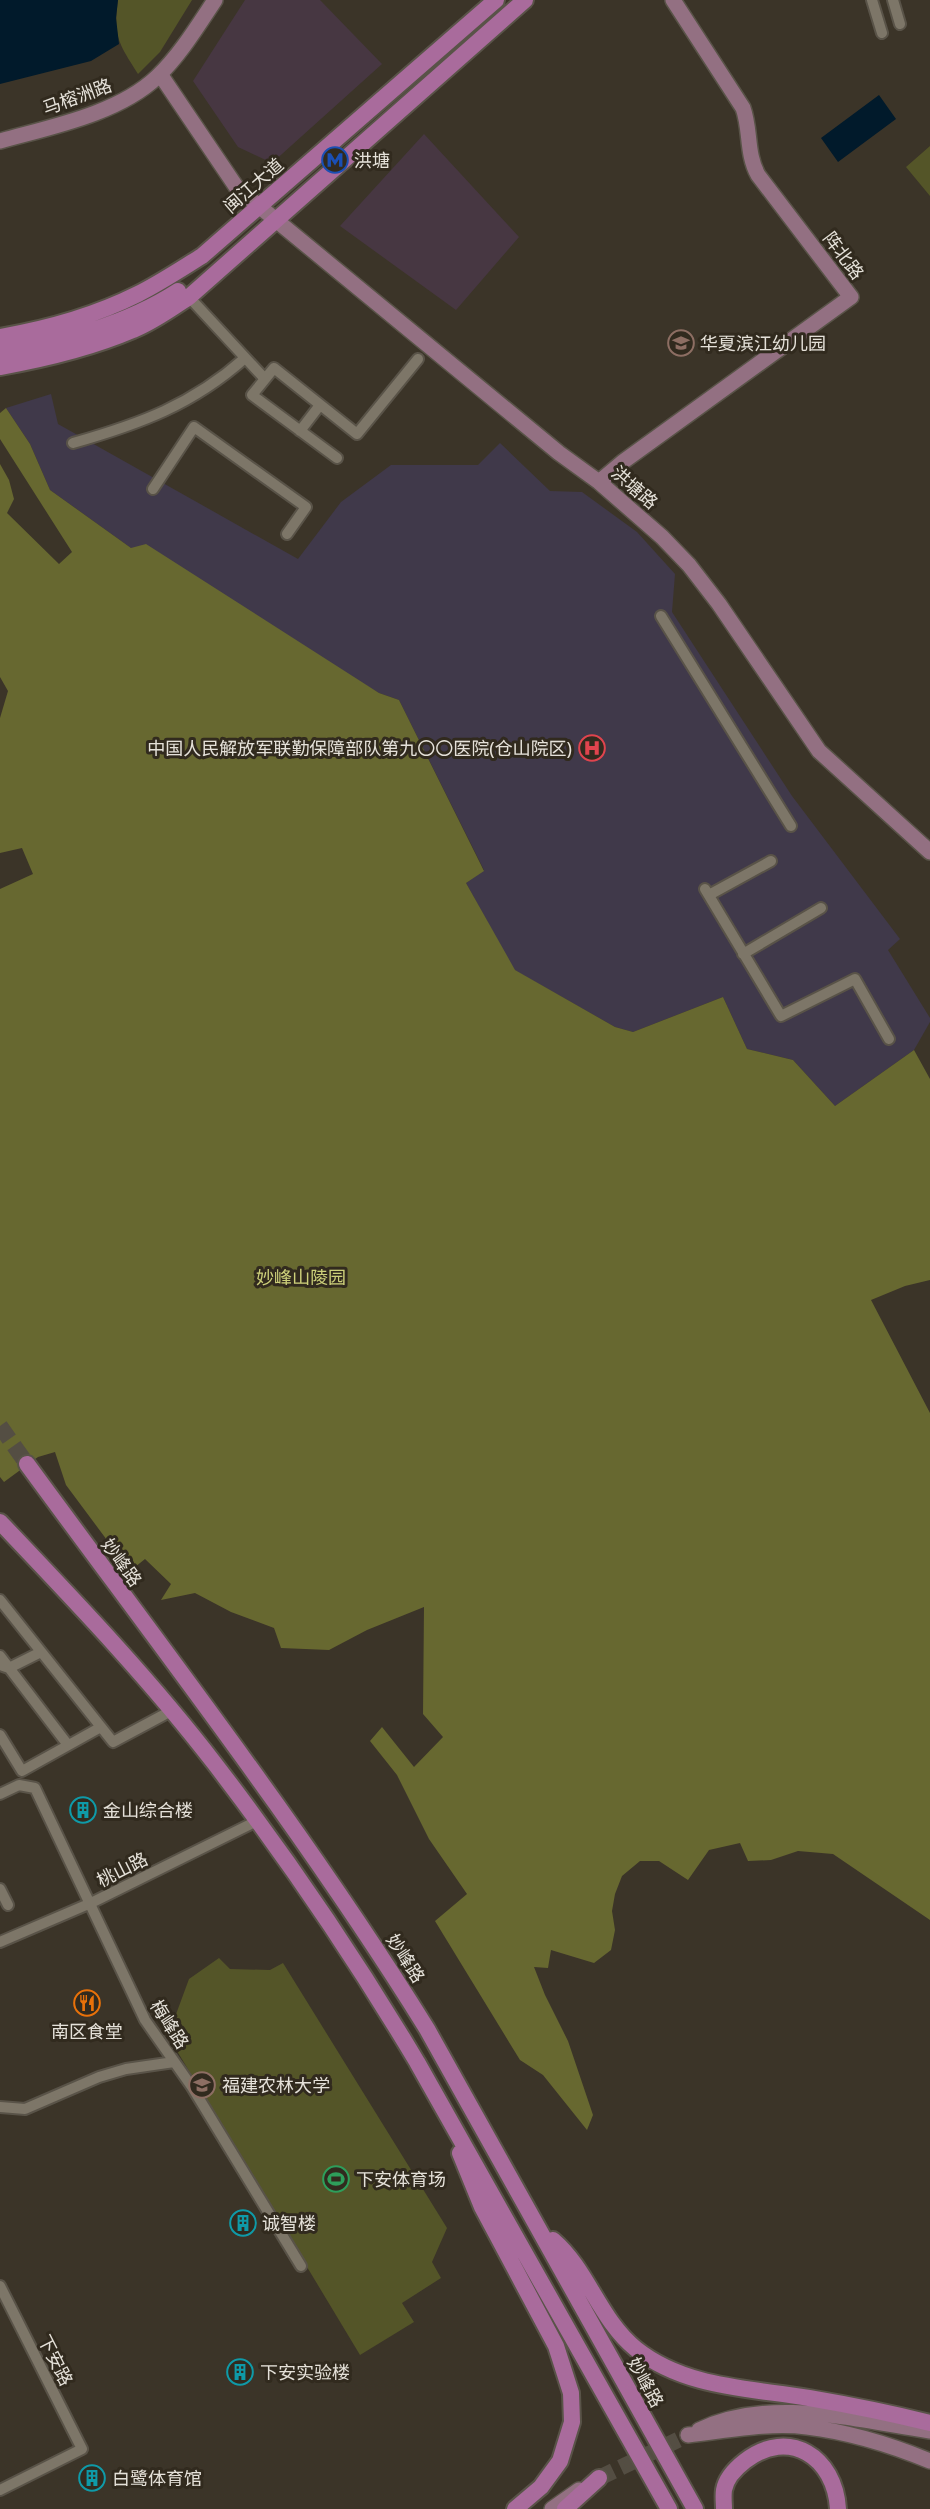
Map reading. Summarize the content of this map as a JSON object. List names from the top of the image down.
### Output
{
  "streets": {
    "main road": ["闽江大道", "妙峰路"],
    "street": [
      "马榕洲路",
      "阵北路",
      "洪塘路",
      "桃山路",
      "梅峰路",
      "下安路"
    ]
  },
  "crossings": [
    ["马榕洲路", "洪塘路"],
    ["闽江大道", "洪塘路"],
    ["阵北路", "洪塘路"],
    ["桃山路", "梅峰路"]
  ],
  "parks": ["妙峰山陵园"],
  "places": {
    "metro station": ["洪塘"],
    "school or university": ["华夏滨江幼儿园", "福建农林大学"],
    "hospital": ["中国人民解放军联勤保障部队第九〇〇医院(仓山院区)"],
    "building": [
      "金山综合楼",
      "诚智楼",
      "下安实验楼",
      "白鹭体育馆"
    ],
    "restaurant": ["南区食堂"],
    "sports": ["下安体育场"]
  }
}
